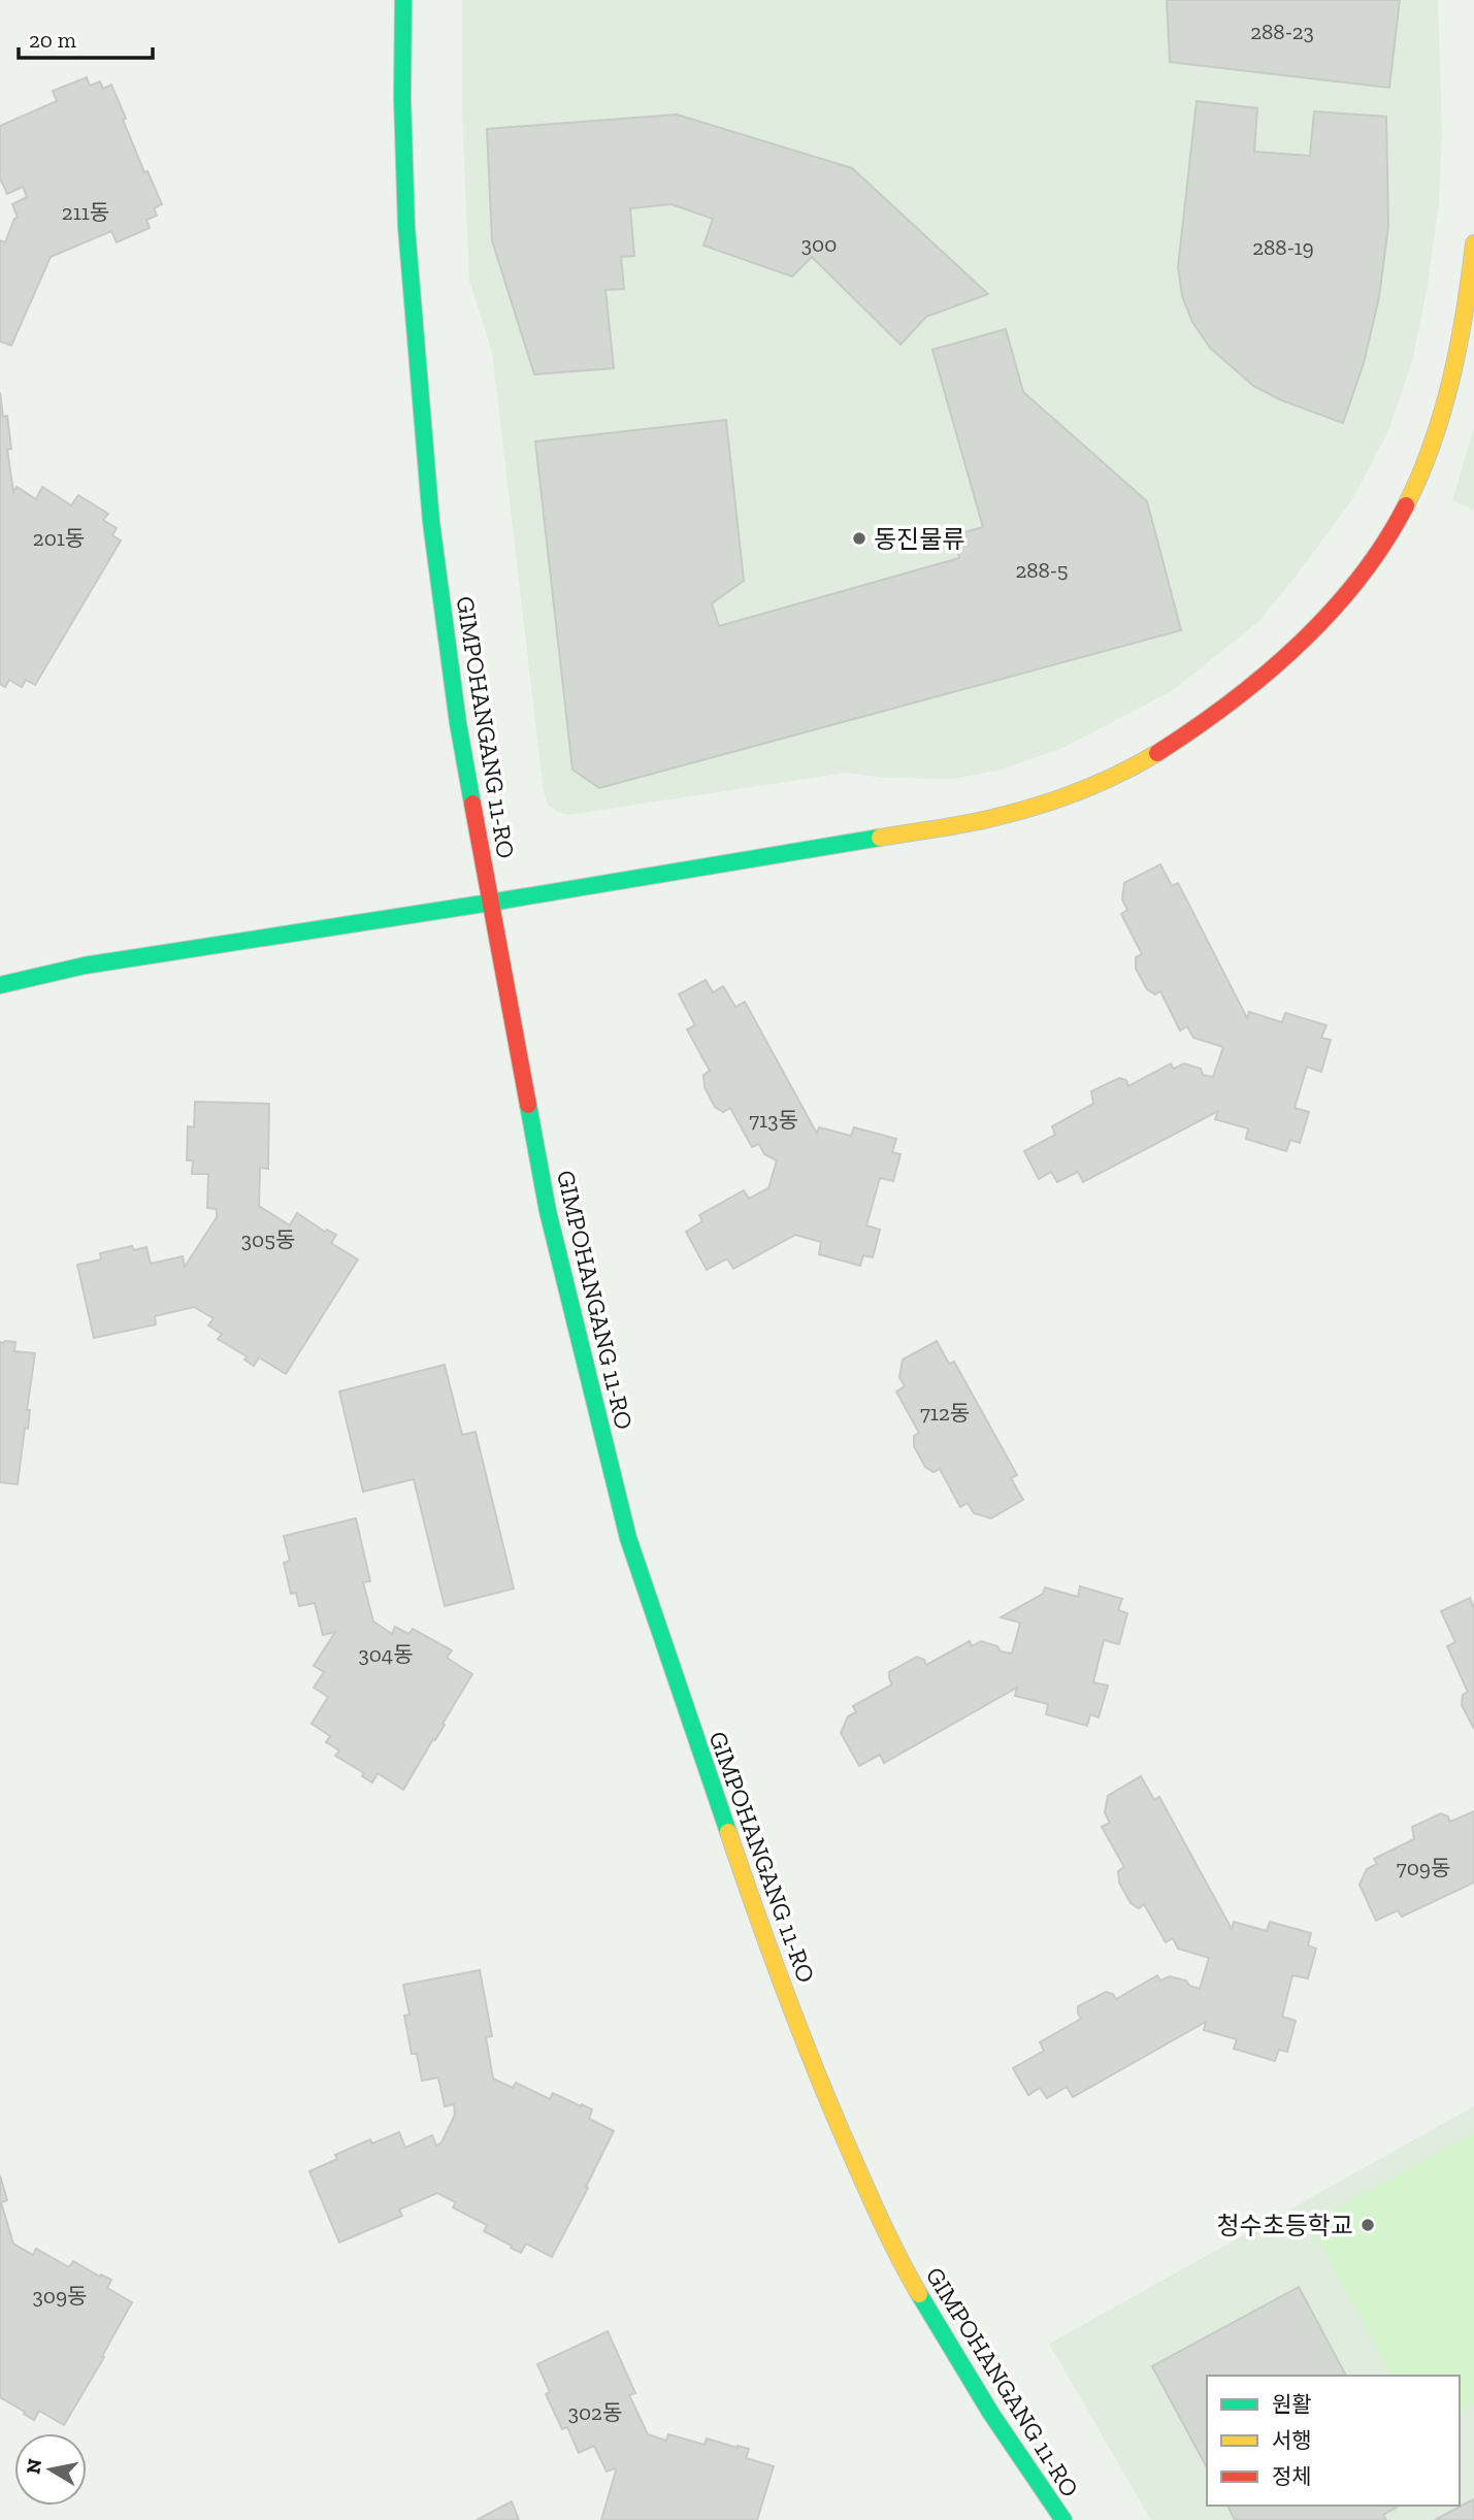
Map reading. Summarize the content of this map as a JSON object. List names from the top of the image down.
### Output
{
  "streets": {
    "street": ["GIMPOHANGANG 11-RO"]
  },
  "places": ["동진물류", "청수초등학교"],
  "house_numbers": [
    "288-23",
    "211동",
    "300",
    "288-19",
    "201동",
    "288-5",
    "713동",
    "305동",
    "712동",
    "304동",
    "709동",
    "309동",
    "302동"
  ],
  "legend": ["원활", "서행", "정체"],
  "scale_bar": "20 m",
  "north": "left"
}
